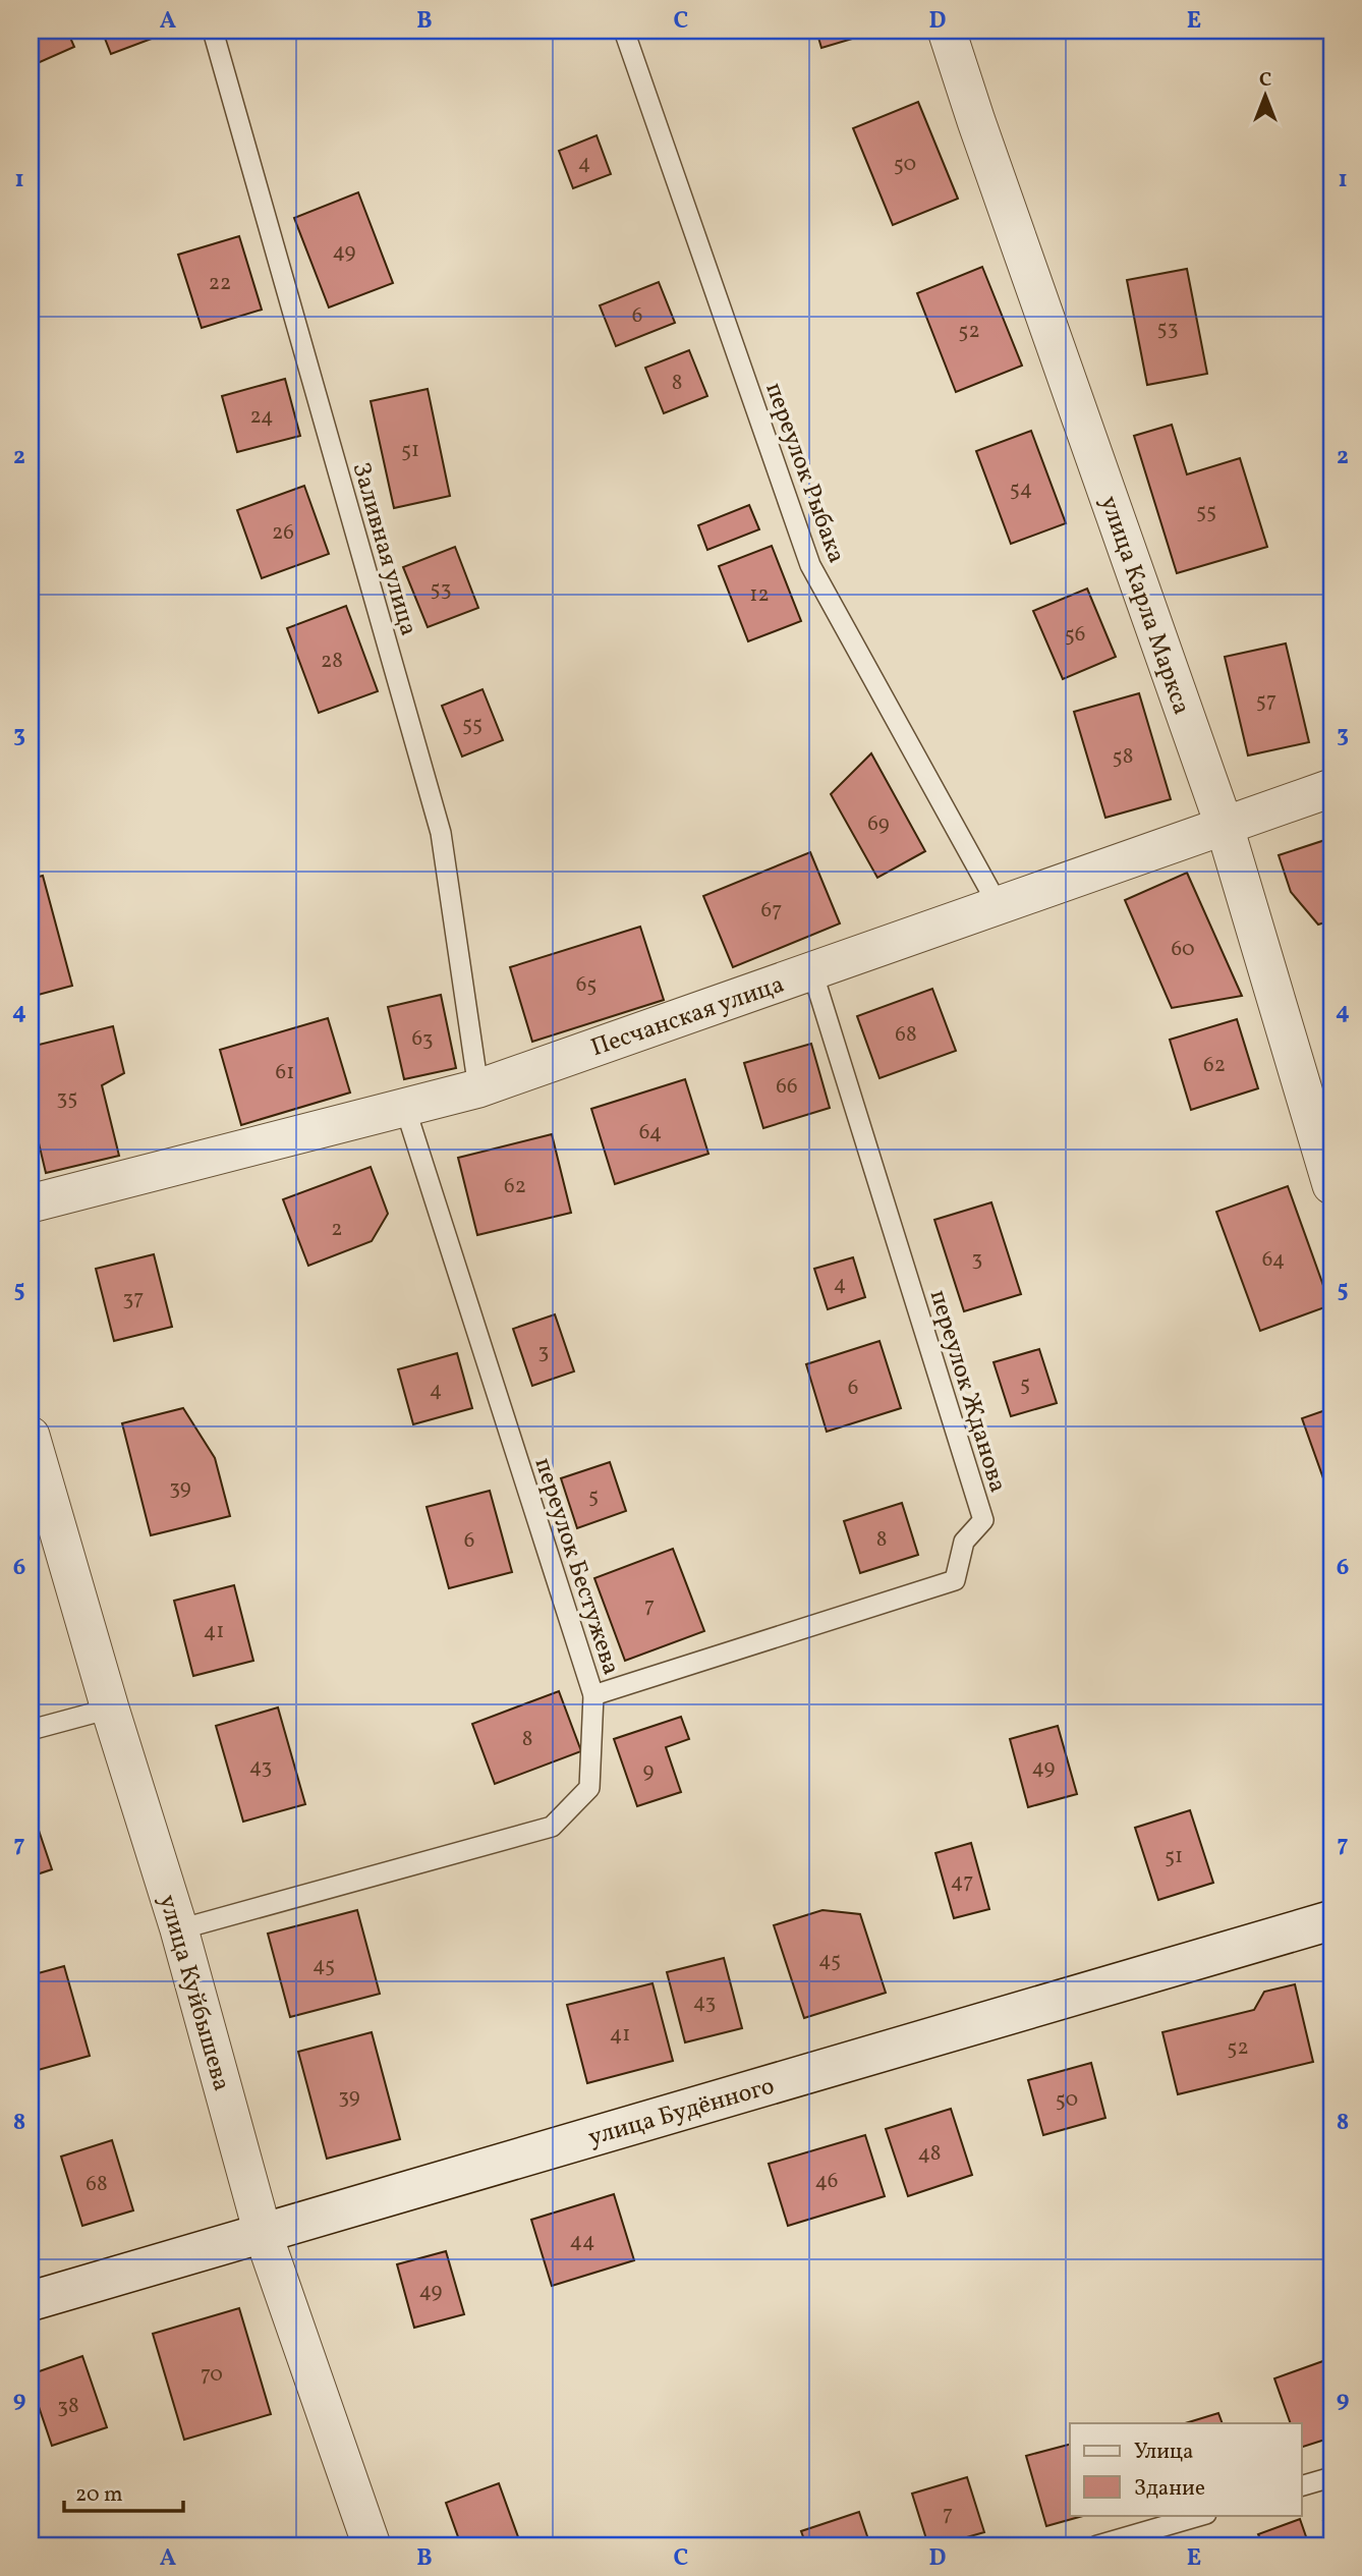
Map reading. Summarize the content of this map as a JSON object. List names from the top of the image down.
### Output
{
  "streets": {
    "street": [
      "улица Карла Маркса",
      "Песчанская улица",
      "улица Куйбышева",
      "улица Будённого"
    ],
    "lane": [
      "переулок Рыбака",
      "Заливная улица",
      "переулок Жданова",
      "переулок Бестужева"
    ]
  },
  "crossings": [
    ["переулок Рыбака", "Песчанская улица"],
    ["Заливная улица", "Песчанская улица"],
    ["улица Карла Маркса", "Песчанская улица"],
    ["Песчанская улица", "переулок Жданова"],
    ["Песчанская улица", "переулок Бестужева"],
    ["переулок Жданова", "переулок Бестужева"],
    ["переулок Бестужева", "улица Куйбышева"],
    ["улица Куйбышева", "улица Будённого"]
  ],
  "house_numbers": [
    "4",
    "50",
    "49",
    "22",
    "6",
    "53",
    "52",
    "8",
    "24",
    "51",
    "54",
    "55",
    "26",
    "53",
    "12",
    "56",
    "28",
    "57",
    "55",
    "58",
    "69",
    "67",
    "60",
    "65",
    "68",
    "63",
    "62",
    "61",
    "66",
    "35",
    "64",
    "62",
    "2",
    "3",
    "64",
    "4",
    "37",
    "3",
    "5",
    "6",
    "4",
    "39",
    "5",
    "8",
    "6",
    "7",
    "41",
    "8",
    "43",
    "49",
    "9",
    "51",
    "47",
    "45",
    "45",
    "43",
    "41",
    "52",
    "39",
    "50",
    "48",
    "46",
    "68",
    "44",
    "49",
    "70",
    "38",
    "7"
  ],
  "legend": ["Улица", "Здание"],
  "scale_bar": "20 m",
  "north": "top",
  "grid": {
    "columns": [
      "A",
      "B",
      "C",
      "D",
      "E"
    ],
    "rows": [
      "1",
      "2",
      "3",
      "4",
      "5",
      "6",
      "7",
      "8",
      "9"
    ]
  }
}
